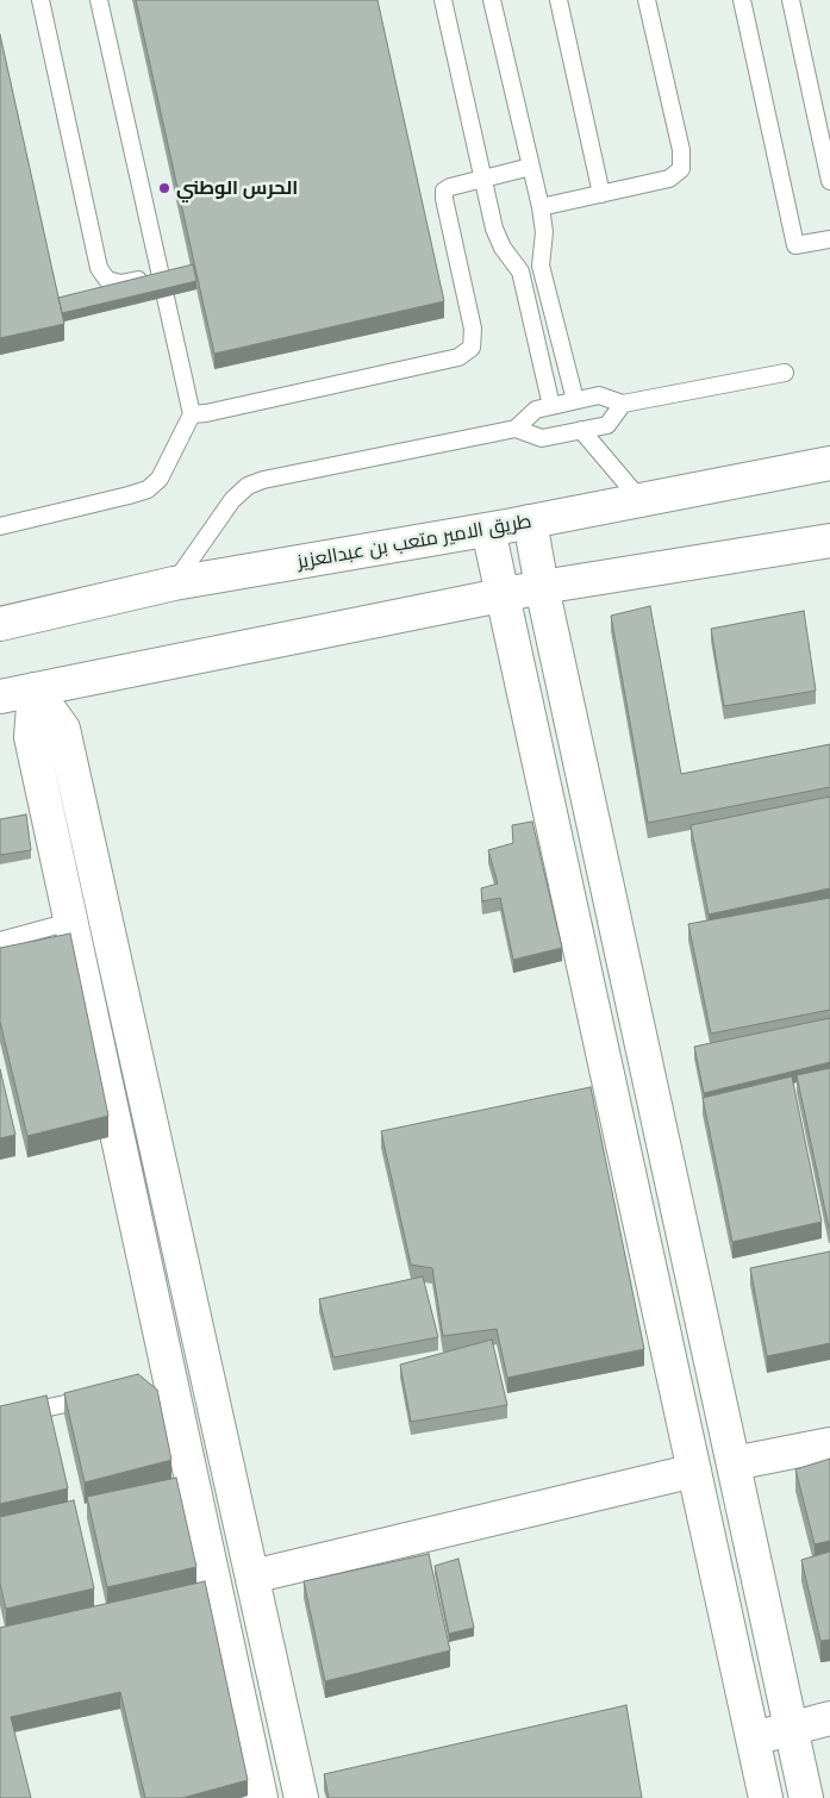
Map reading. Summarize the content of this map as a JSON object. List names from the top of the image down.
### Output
{
  "streets": {
    "street": ["طريق الامير متعب بن عبدالعزيز"]
  },
  "places": ["الحرس الوطني"]
}
